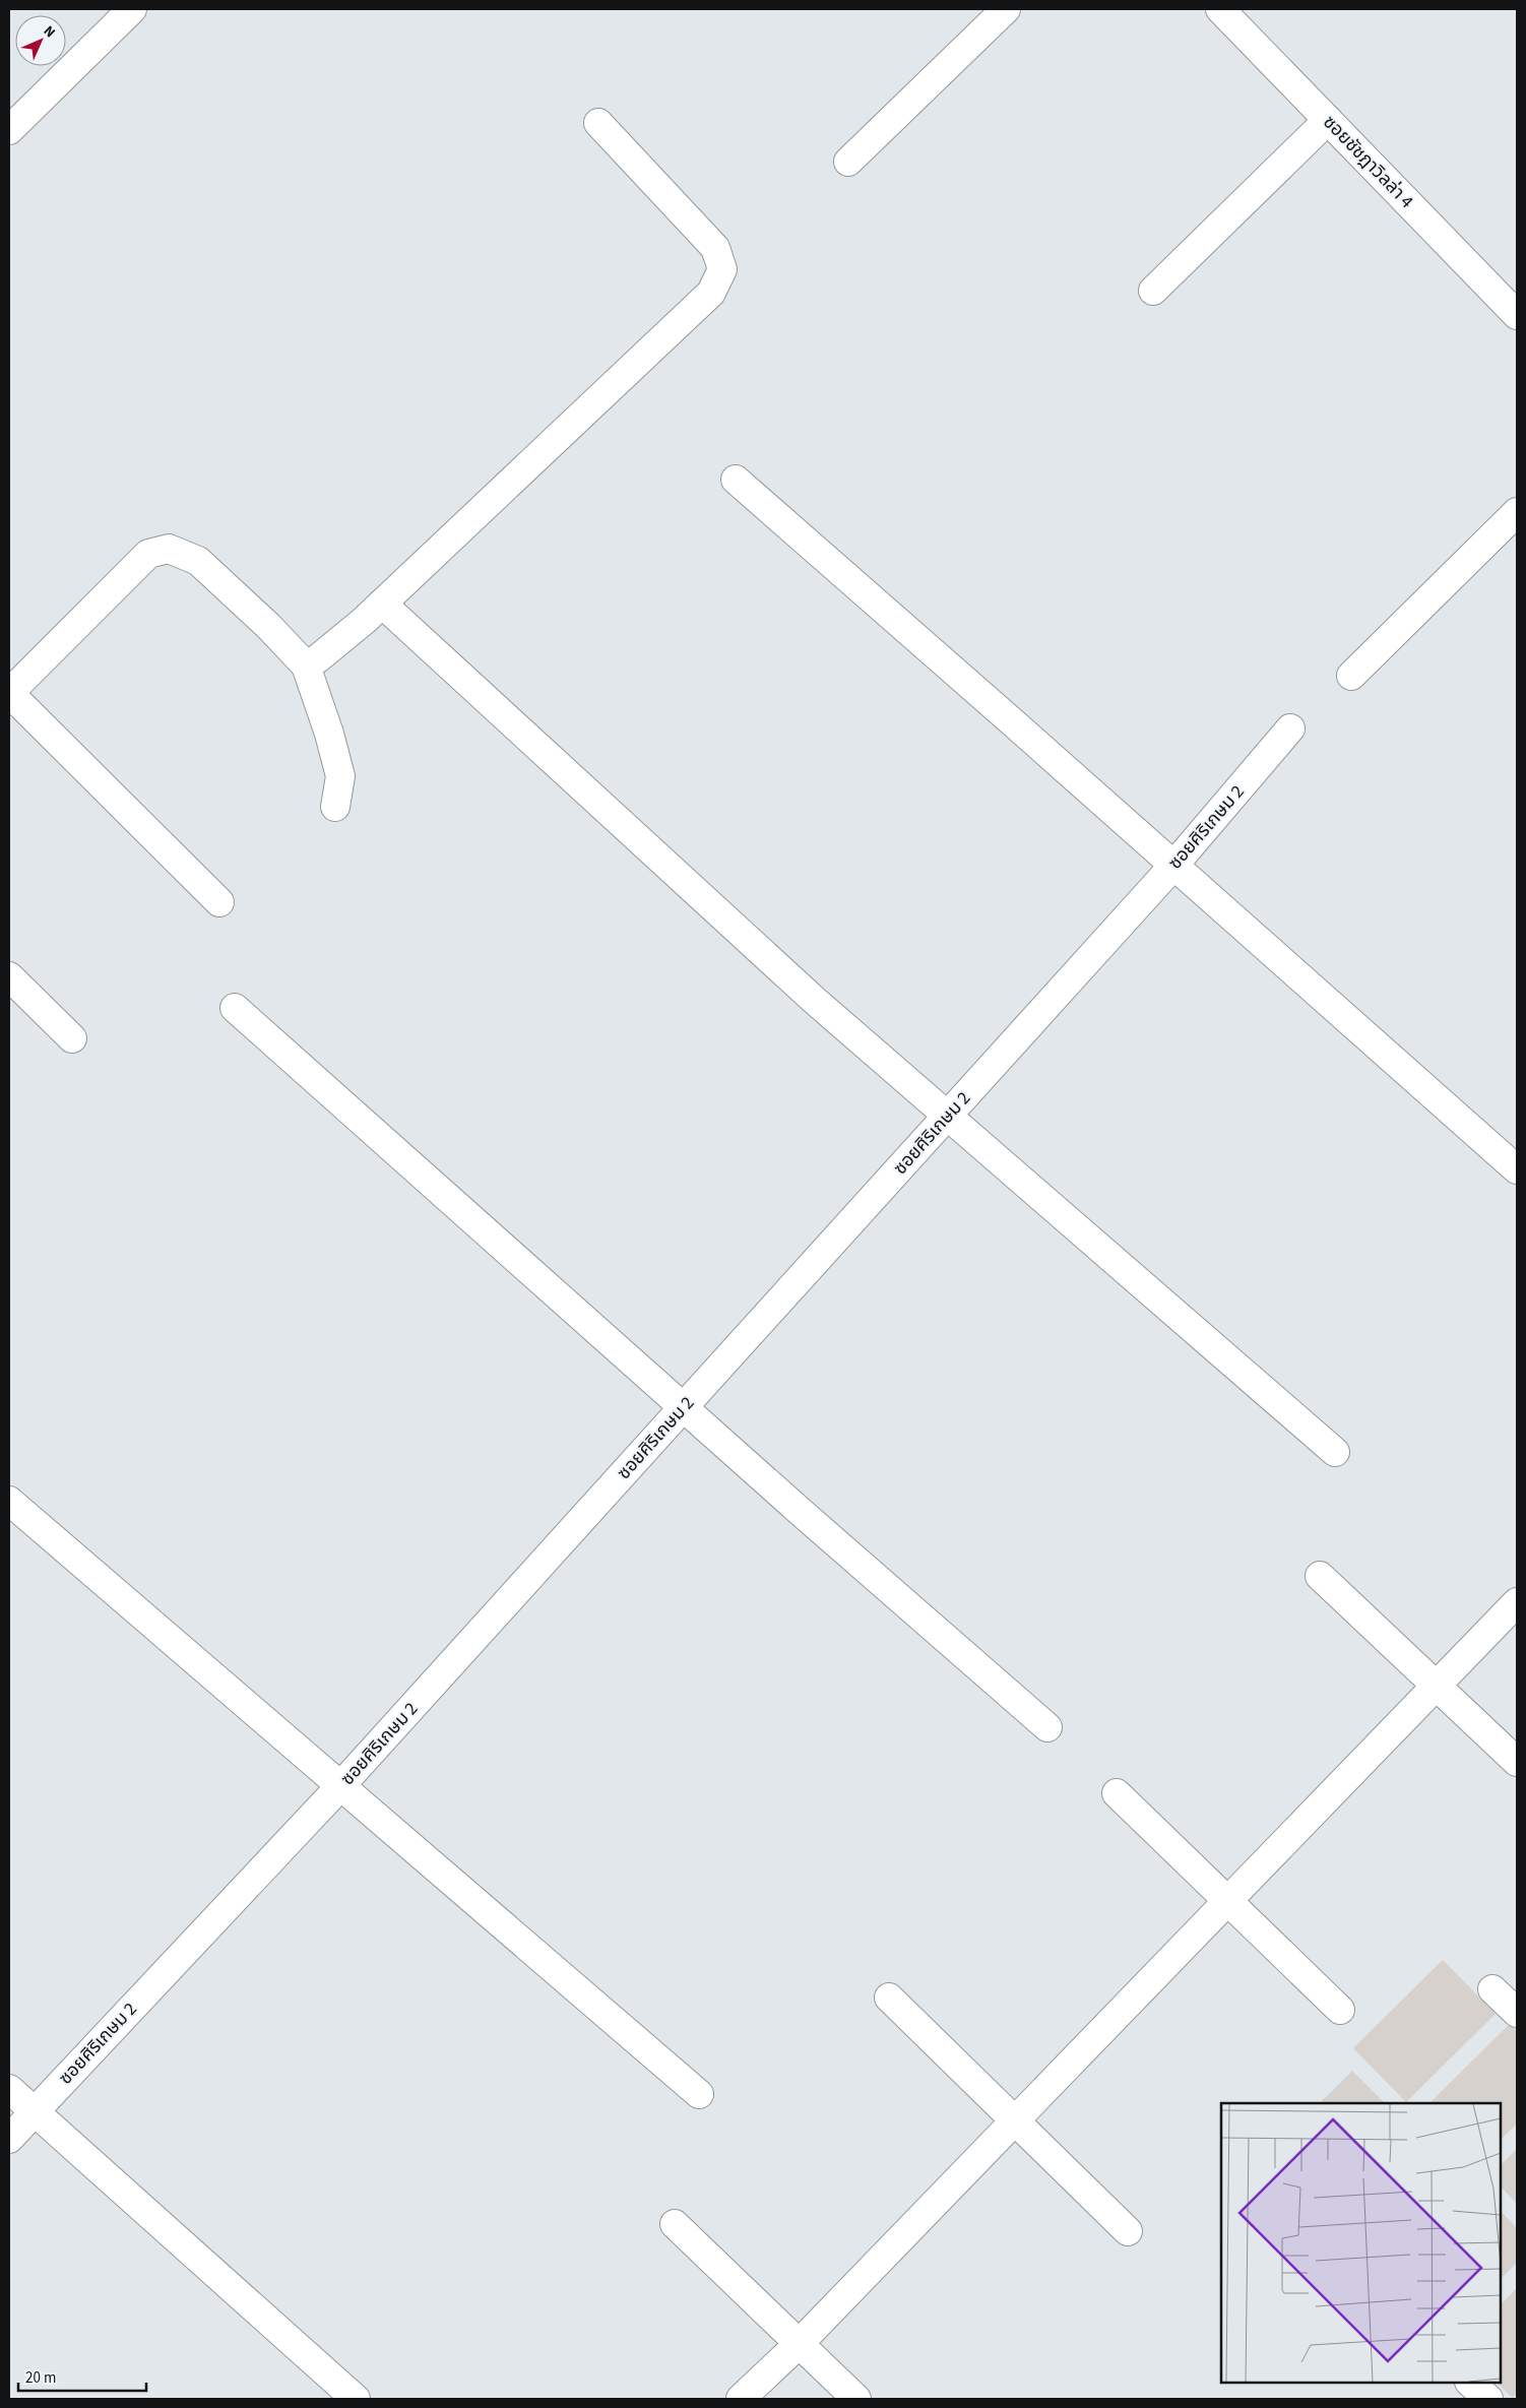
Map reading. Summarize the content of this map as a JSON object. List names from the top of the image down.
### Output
{
  "streets": {
    "street": ["ซอยชัชฎาวิลล่า 4", "ซอยศิริเกษม 2"]
  },
  "scale_bar": "20 m",
  "north": "top right"
}
